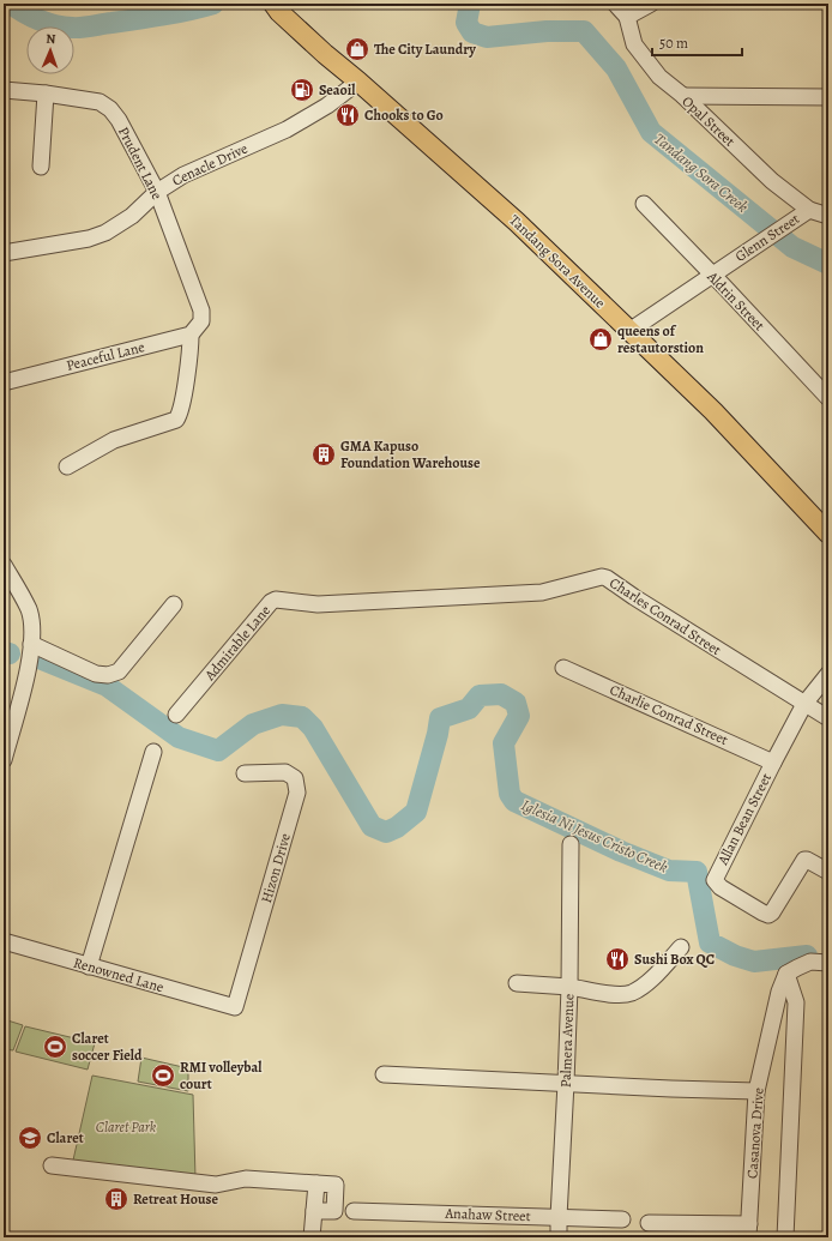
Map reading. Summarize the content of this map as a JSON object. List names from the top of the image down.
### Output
{
  "streets": {
    "main road": ["Tandang Sora Avenue"],
    "street": [
      "Opal Street",
      "Prudent Lane",
      "Cenacle Drive",
      "Glenn Street",
      "Aldrin Street",
      "Peaceful Lane",
      "Charles Conrad Street",
      "Admirable Lane",
      "Charlie Conrad Street",
      "Allan Bean Street",
      "Hizon Drive",
      "Renowned Lane",
      "Palmera Avenue",
      "Casanova Drive",
      "Anahaw Street"
    ]
  },
  "crossings": [
    ["Opal Street", "Glenn Street"],
    ["Prudent Lane", "Cenacle Drive"],
    ["Prudent Lane", "Peaceful Lane"],
    ["Cenacle Drive", "Tandang Sora Avenue"],
    ["Glenn Street", "Tandang Sora Avenue"],
    ["Glenn Street", "Aldrin Street"],
    ["Charles Conrad Street", "Admirable Lane"],
    ["Charles Conrad Street", "Allan Bean Street"],
    ["Charlie Conrad Street", "Allan Bean Street"],
    ["Hizon Drive", "Renowned Lane"],
    ["Palmera Avenue", "Anahaw Street"]
  ],
  "water": ["Tandang Sora Creek", "Iglesia Ni Jesus Cristo Creek"],
  "parks": ["Claret Park"],
  "places": {
    "shop": ["The City Laundry", "queens of restautorstion"],
    "fuel station": ["Seaoil"],
    "restaurant": ["Chooks to Go", "Sushi Box QC"],
    "building": ["GMA Kapuso Foundation Warehouse", "Retreat House"],
    "sports": ["Claret soccer Field", "RMI volleybal court"],
    "school or university": ["Claret"]
  },
  "scale_bar": "50 m",
  "north": "top"
}
